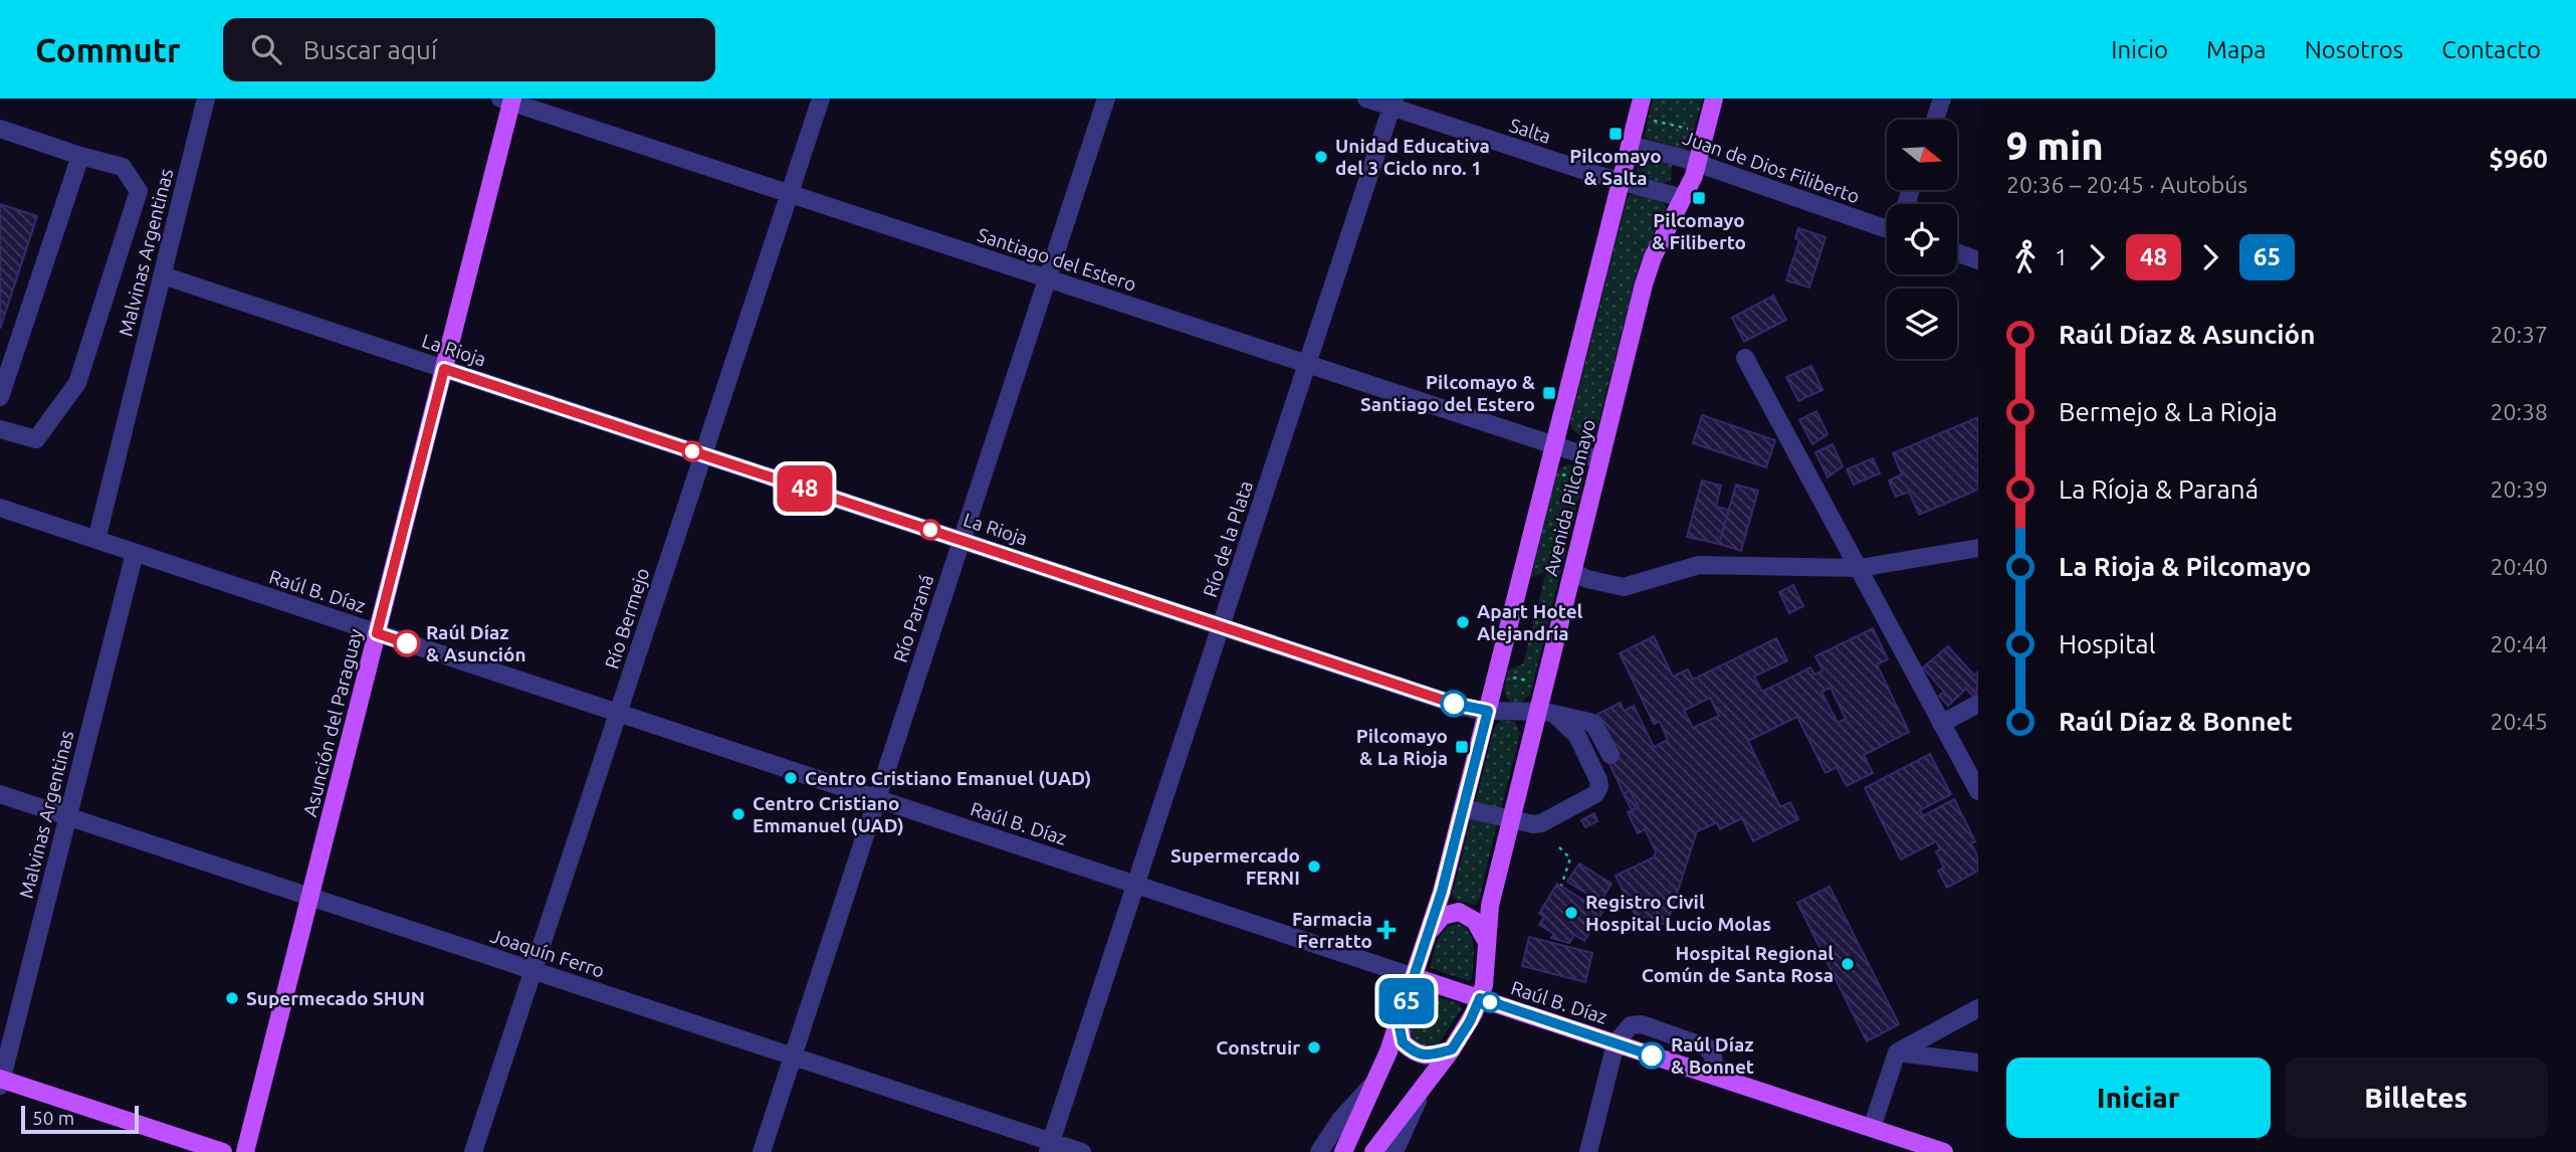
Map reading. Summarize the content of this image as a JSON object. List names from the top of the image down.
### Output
{
  "streets": {
    "main road": ["Avenida Pilcomayo", "Raúl B. Díaz", "Asunción del Paraguay"],
    "street": [
      "Salta",
      "Juan de Dios Filiberto",
      "Malvinas Argentinas",
      "Santiago del Estero",
      "La Rioja",
      "Río de la Plata",
      "Río Bermejo",
      "Río Paraná",
      "Joaquín Ferro"
    ]
  },
  "crossings": [
    ["Salta", "Avenida Pilcomayo"],
    ["Salta", "Río de la Plata"],
    ["Juan de Dios Filiberto", "Avenida Pilcomayo"],
    ["Malvinas Argentinas", "La Rioja"],
    ["Malvinas Argentinas", "Raúl B. Díaz"],
    ["Malvinas Argentinas", "Joaquín Ferro"],
    ["Santiago del Estero", "Avenida Pilcomayo"],
    ["Santiago del Estero", "Río de la Plata"],
    ["Santiago del Estero", "Río Bermejo"],
    ["Santiago del Estero", "Río Paraná"],
    ["Santiago del Estero", "Asunción del Paraguay"],
    ["La Rioja", "Avenida Pilcomayo"],
    ["La Rioja", "Río de la Plata"],
    ["La Rioja", "Río Bermejo"],
    ["La Rioja", "Río Paraná"],
    ["La Rioja", "Asunción del Paraguay"],
    ["Avenida Pilcomayo", "Raúl B. Díaz"],
    ["Río de la Plata", "Raúl B. Díaz"],
    ["Río de la Plata", "Joaquín Ferro"],
    ["Raúl B. Díaz", "Río Bermejo"],
    ["Raúl B. Díaz", "Río Paraná"],
    ["Raúl B. Díaz", "Asunción del Paraguay"],
    ["Río Bermejo", "Joaquín Ferro"],
    ["Río Paraná", "Joaquín Ferro"],
    ["Asunción del Paraguay", "Joaquín Ferro"]
  ],
  "places": {
    "transit": [
      "Pilcomayo & Salta",
      "Pilcomayo & Filiberto",
      "Pilcomayo & Santiago del Estero",
      "Pilcomayo & La Rioja"
    ],
    "other": [
      "Unidad Educativa del 3 Ciclo nro. 1",
      "Apart Hotel Alejandría",
      "Raúl Díaz & Asunción",
      "Centro Cristiano Emanuel (UAD)",
      "Centro Cristiano Emmanuel (UAD)",
      "Supermercado FERNI",
      "Registro Civil Hospital Lucio Molas",
      "Hospital Regional Común de Santa Rosa",
      "Supermecado SHUN",
      "Construir",
      "Raúl Díaz & Bonnet"
    ],
    "health": ["Farmacia Ferratto"]
  },
  "lines": ["bus line 48", "bus line 65"],
  "scale_bar": "50 m",
  "north": "right",
  "page": {
    "header": "Commutr",
    "search": "Buscar aquí",
    "nav": [
      "Inicio",
      "Mapa",
      "Nosotros",
      "Contacto"
    ],
    "on_map": ["48", "65"],
    "heading": ["9 min", "20:36 – 20:45 · Autobús", "$960"],
    "legs": ["1", "48", "65"],
    "list": [
      {
        "name": "Raúl Díaz & Asunción",
        "value": "20:37"
      },
      {
        "name": "Bermejo & La Rioja",
        "value": "20:38"
      },
      {
        "name": "La Ríoja & Paraná",
        "value": "20:39"
      },
      {
        "name": "La Rioja & Pilcomayo",
        "value": "20:40"
      },
      {
        "name": "Hospital",
        "value": "20:44"
      },
      {
        "name": "Raúl Díaz & Bonnet",
        "value": "20:45"
      }
    ],
    "buttons": ["Iniciar", "Billetes"],
    "scale": "50 m"
  }
}
